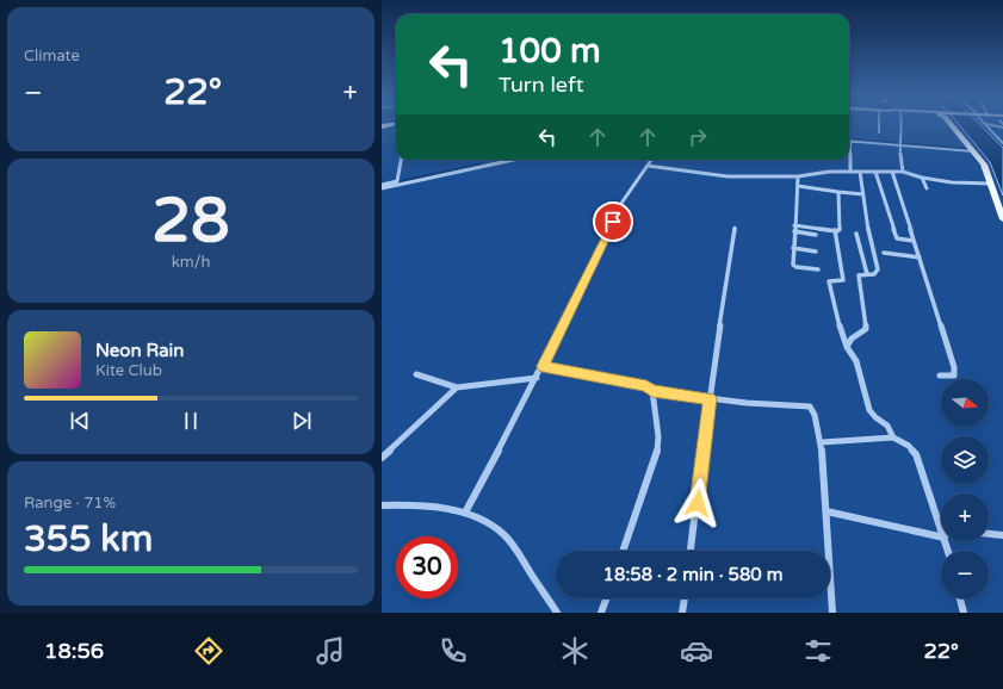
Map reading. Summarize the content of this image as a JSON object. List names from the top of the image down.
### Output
{
  "north": "right",
  "page": {
    "tile": [
      "Climate",
      ["28", "km/h"],
      ["Range · 71%", "355 km"]
    ],
    "turn": ["100 m", "Turn left"],
    "heat": ["−", "22°", "+"],
    "song": ["Neon Rain", "Kite Club"],
    "map_buttons": ["+", "−"],
    "limit": "30",
    "trip": "18:58 · 2 min · 580 m",
    "tabs": ["18:56", "22°"]
  }
}
